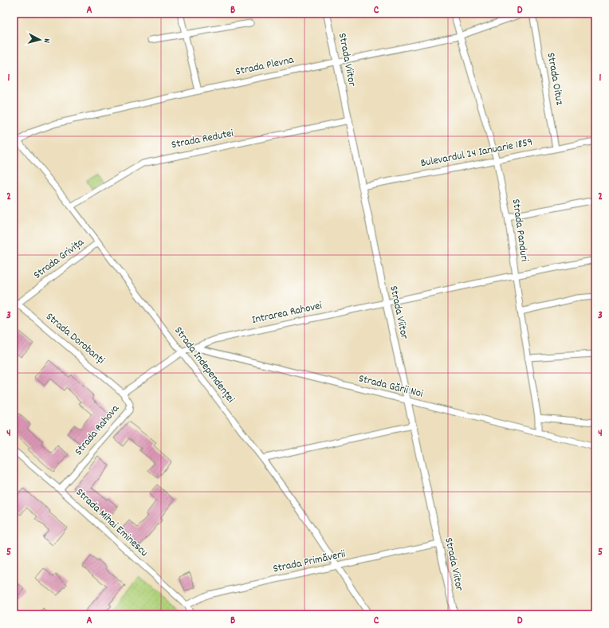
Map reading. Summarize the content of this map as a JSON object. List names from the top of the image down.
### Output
{
  "streets": {
    "street": [
      "Strada Viitor",
      "Strada Plevna",
      "Strada Oituz",
      "Strada Redutei",
      "Bulevardul 24 Ianuarie 1859",
      "Strada Panduri",
      "Strada Grivița",
      "Intrarea Rahovei",
      "Strada Dorobanți",
      "Strada Independenței",
      "Strada Gării Noi",
      "Strada Rahova",
      "Strada Mihai Eminescu",
      "Strada Primăverii"
    ]
  },
  "crossings": [
    ["Strada Viitor", "Strada Plevna"],
    ["Strada Viitor", "Strada Redutei"],
    ["Strada Viitor", "Bulevardul 24 Ianuarie 1859"],
    ["Strada Viitor", "Intrarea Rahovei"],
    ["Strada Viitor", "Strada Gării Noi"],
    ["Strada Viitor", "Strada Primăverii"],
    ["Strada Plevna", "Strada Panduri"],
    ["Strada Plevna", "Strada Independenței"],
    ["Strada Oituz", "Bulevardul 24 Ianuarie 1859"],
    ["Strada Redutei", "Strada Independenței"],
    ["Bulevardul 24 Ianuarie 1859", "Strada Panduri"],
    ["Strada Panduri", "Intrarea Rahovei"],
    ["Strada Panduri", "Strada Gării Noi"],
    ["Strada Grivița", "Strada Dorobanți"],
    ["Strada Grivița", "Strada Independenței"],
    ["Intrarea Rahovei", "Strada Gării Noi"],
    ["Strada Dorobanți", "Strada Rahova"],
    ["Strada Independenței", "Strada Rahova"],
    ["Strada Independenței", "Strada Primăverii"],
    ["Strada Rahova", "Strada Mihai Eminescu"],
    ["Strada Mihai Eminescu", "Strada Primăverii"]
  ],
  "north": "right",
  "grid": {
    "columns": [
      "A",
      "B",
      "C",
      "D"
    ],
    "rows": [
      "1",
      "2",
      "3",
      "4",
      "5"
    ]
  }
}
